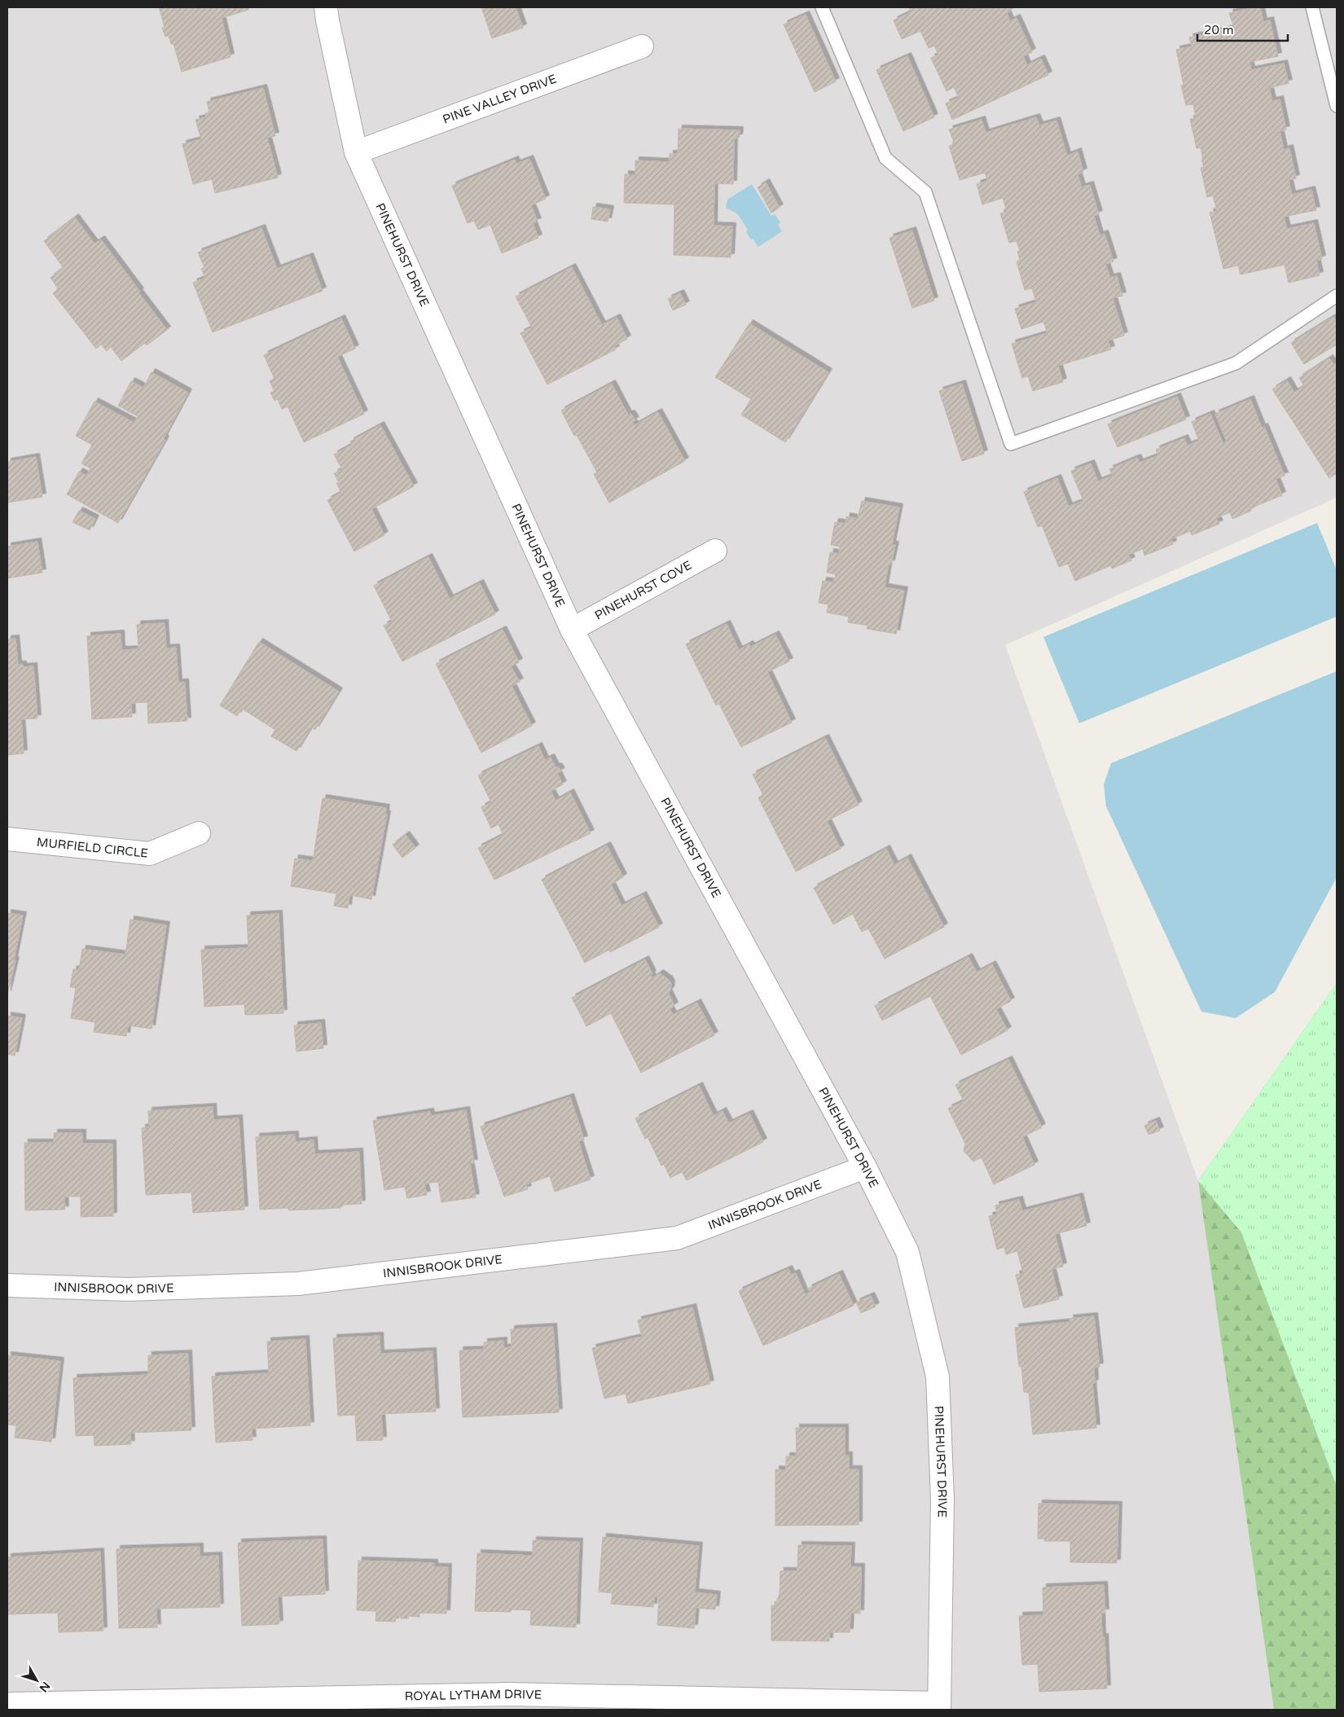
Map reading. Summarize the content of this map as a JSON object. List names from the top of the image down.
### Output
{
  "streets": {
    "street": [
      "PINE VALLEY DRIVE",
      "PINEHURST DRIVE",
      "PINEHURST COVE",
      "MURFIELD CIRCLE",
      "INNISBROOK DRIVE",
      "ROYAL LYTHAM DRIVE"
    ]
  },
  "crossings": [
    ["PINE VALLEY DRIVE", "PINEHURST DRIVE"],
    ["PINEHURST DRIVE", "PINEHURST COVE"],
    ["PINEHURST DRIVE", "INNISBROOK DRIVE"],
    ["PINEHURST DRIVE", "ROYAL LYTHAM DRIVE"]
  ],
  "scale_bar": "20 m",
  "north": "bottom right"
}
